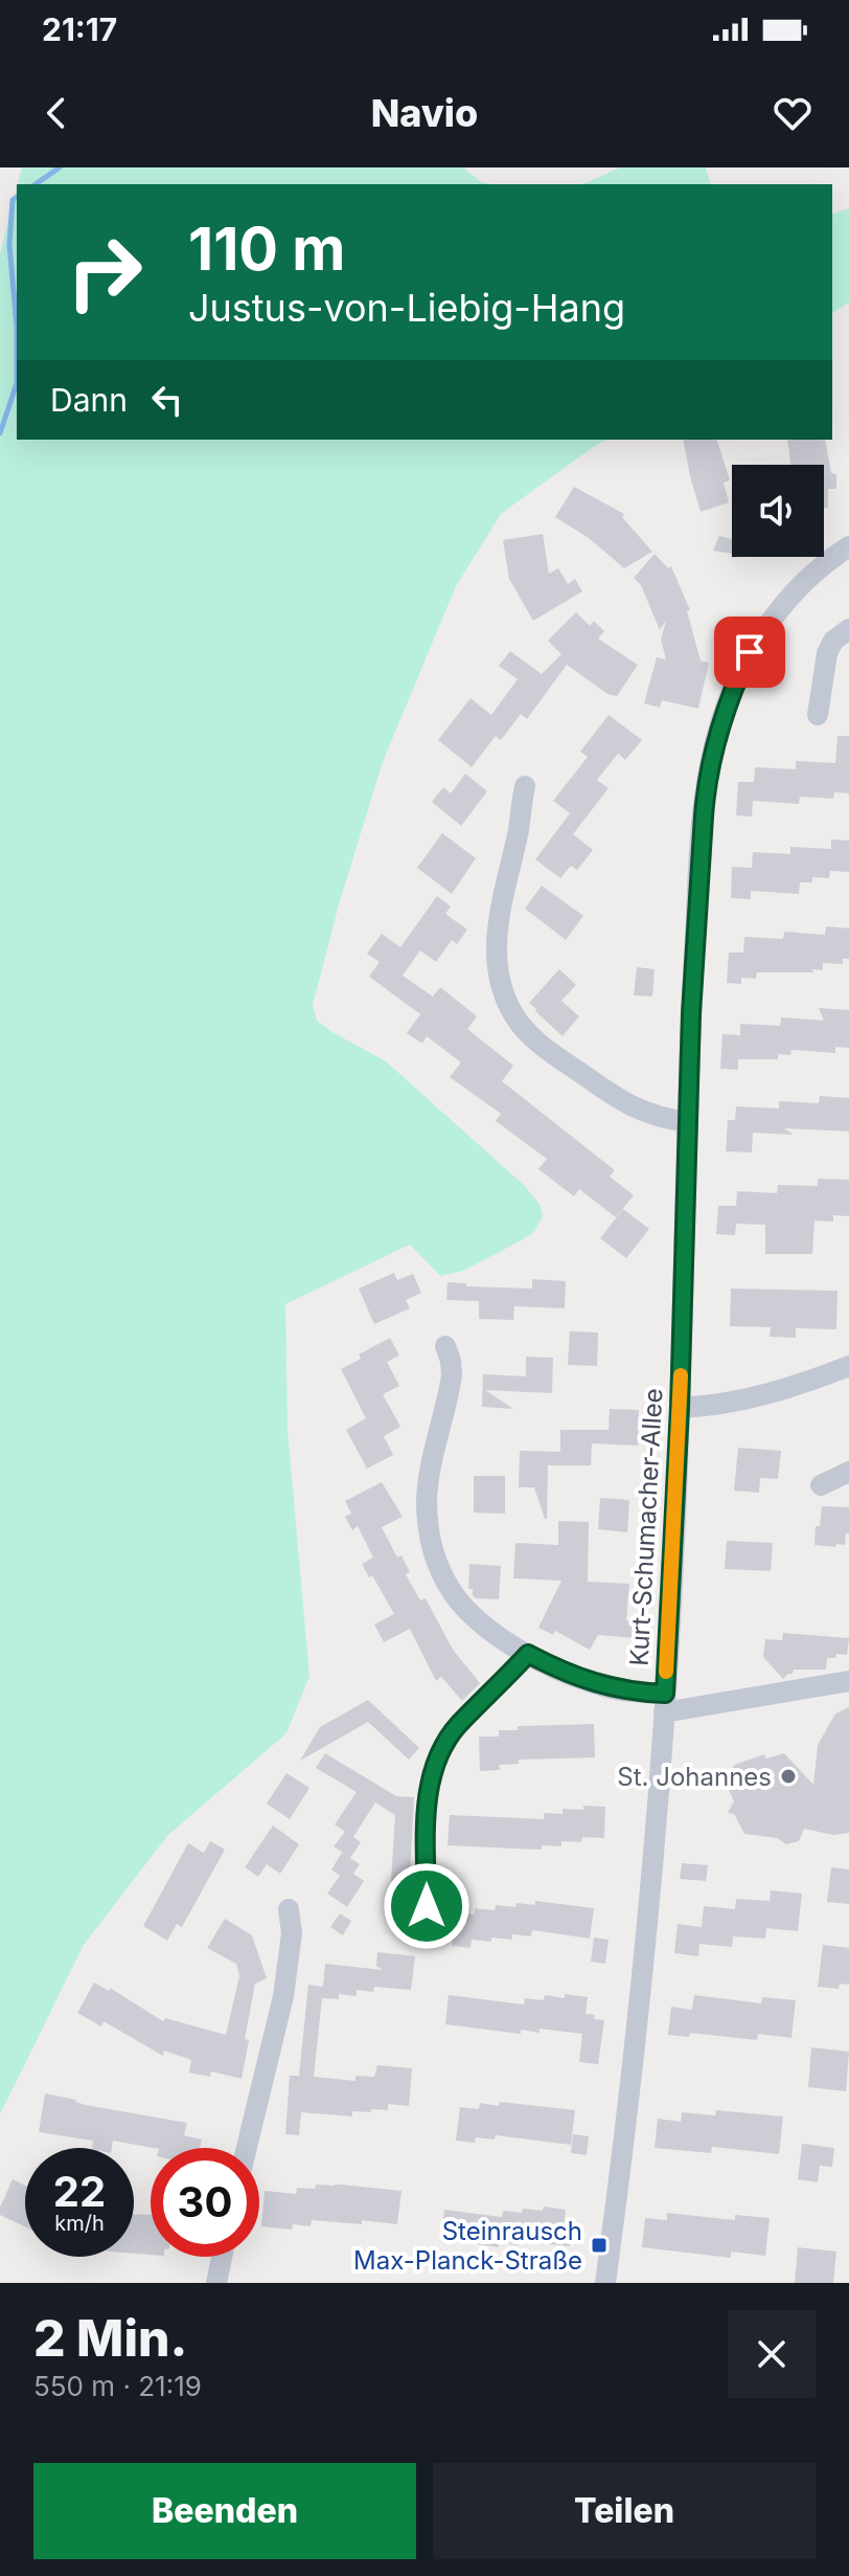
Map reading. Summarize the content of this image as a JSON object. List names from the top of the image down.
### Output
{
  "streets": {
    "street": ["Kurt-Schumacher-Allee"]
  },
  "places": {
    "other": ["St. Johannes"],
    "transit": ["Steinrausch Max-Planck-Straße"]
  },
  "page": {
    "status": "21:17",
    "header": "Navio",
    "turn": ["110 m", "Justus-von-Liebig-Hang"],
    "then": "Dann",
    "speed": "22 km/h",
    "limit": "30",
    "heading": ["2 Min.", "550 m · 21:19"],
    "buttons": ["Beenden", "Teilen"]
  }
}
